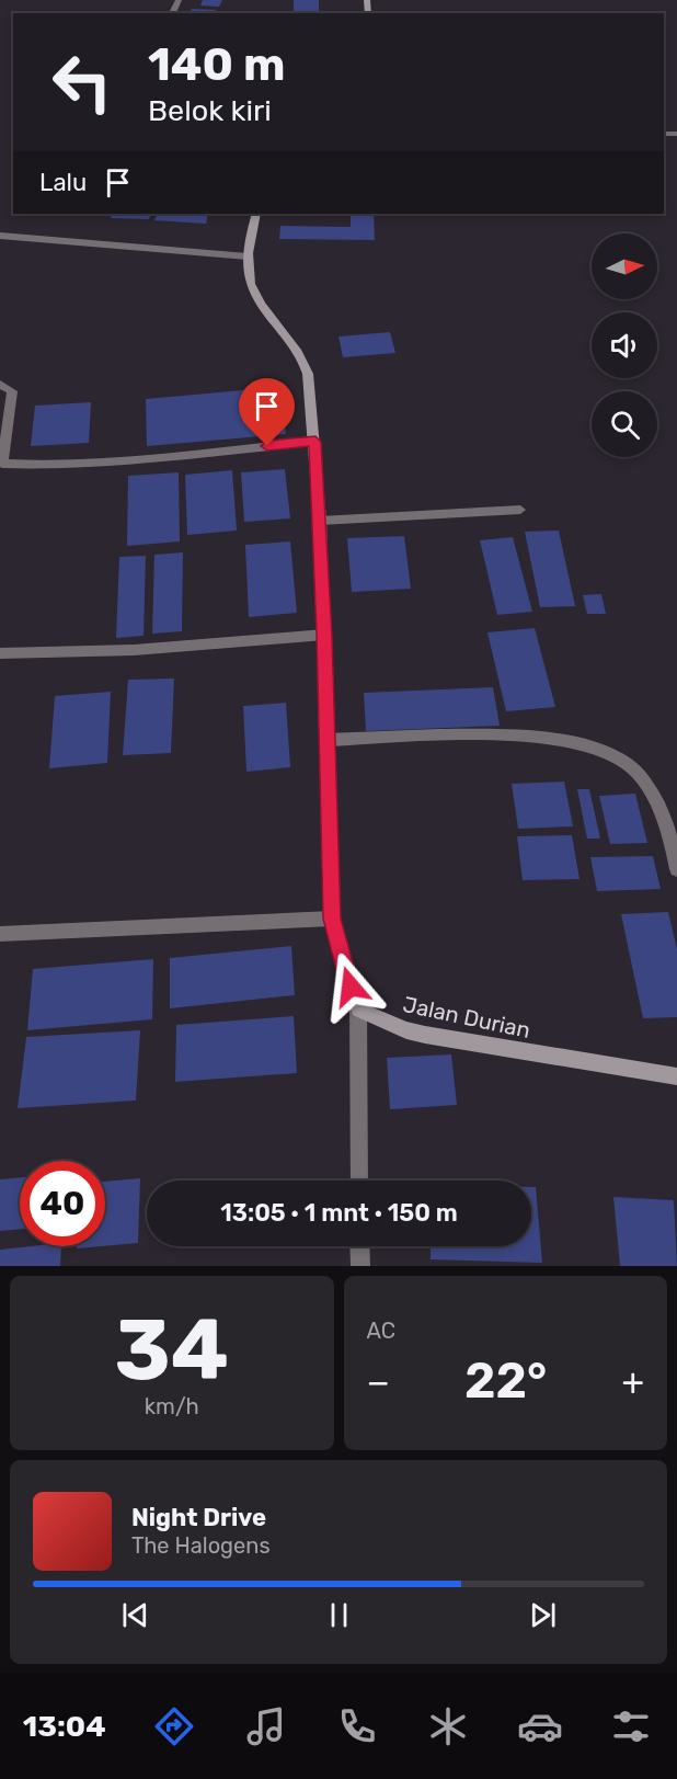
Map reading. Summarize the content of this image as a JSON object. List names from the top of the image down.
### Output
{
  "streets": {
    "street": ["Jalan Durian"]
  },
  "north": "right",
  "page": {
    "turn": ["140 m", "Belok kiri"],
    "then": "Lalu",
    "limit": "40",
    "trip": "13:05 · 1 mnt · 150 m",
    "tile": [
      ["34", "km/h"],
      "AC"
    ],
    "heat": ["−", "22°", "+"],
    "song": ["Night Drive", "The Halogens"],
    "tabs": "13:04"
  }
}
